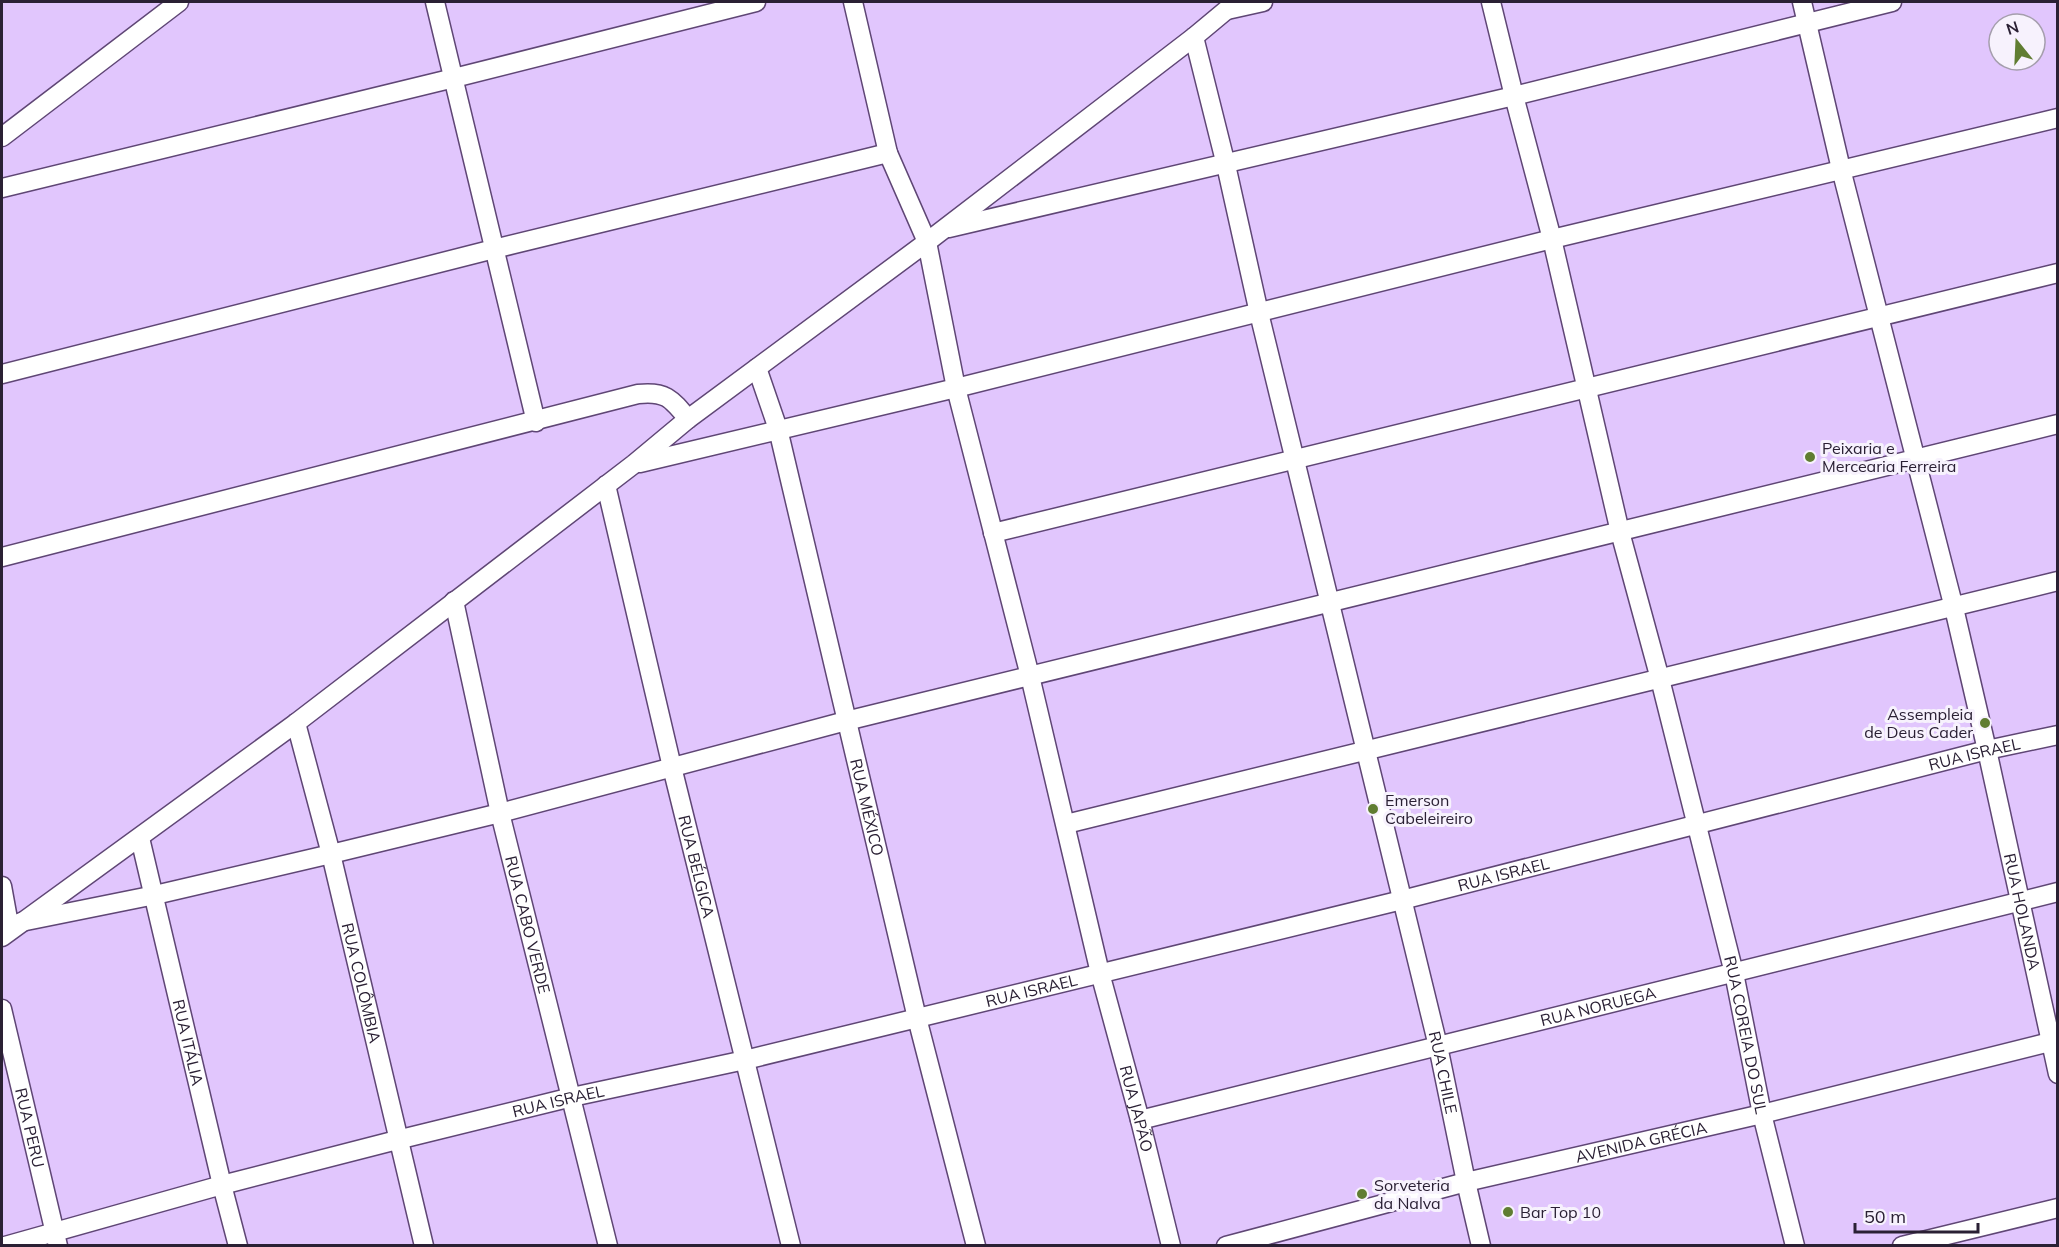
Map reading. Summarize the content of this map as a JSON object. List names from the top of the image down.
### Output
{
  "streets": {
    "street": [
      "RUA ISRAEL",
      "RUA MÉXICO",
      "RUA BÉLGICA",
      "RUA HOLANDA",
      "RUA CABO VERDE",
      "RUA COLÔMBIA",
      "RUA NORUEGA",
      "RUA COREIA DO SUL",
      "RUA ITÁLIA",
      "RUA CHILE",
      "RUA JAPÃO",
      "RUA PERU",
      "AVENIDA GRÉCIA"
    ]
  },
  "crossings": [
    ["RUA ISRAEL", "RUA MÉXICO"],
    ["RUA ISRAEL", "RUA BÉLGICA"],
    ["RUA ISRAEL", "RUA HOLANDA"],
    ["RUA ISRAEL", "RUA CABO VERDE"],
    ["RUA ISRAEL", "RUA COLÔMBIA"],
    ["RUA ISRAEL", "RUA COREIA DO SUL"],
    ["RUA ISRAEL", "RUA ITÁLIA"],
    ["RUA ISRAEL", "RUA CHILE"],
    ["RUA ISRAEL", "RUA JAPÃO"],
    ["RUA ISRAEL", "RUA PERU"],
    ["RUA HOLANDA", "RUA NORUEGA"],
    ["RUA HOLANDA", "AVENIDA GRÉCIA"],
    ["RUA NORUEGA", "RUA COREIA DO SUL"],
    ["RUA NORUEGA", "RUA CHILE"],
    ["RUA NORUEGA", "RUA JAPÃO"],
    ["RUA COREIA DO SUL", "AVENIDA GRÉCIA"],
    ["RUA CHILE", "AVENIDA GRÉCIA"]
  ],
  "places": [
    "Peixaria e Mercearia Ferreira",
    "Assempleia de Deus Cader",
    "Emerson Cabeleireiro",
    "Sorveteria da Nalva",
    "Bar Top 10"
  ],
  "scale_bar": "50 m",
  "north": "top"
}
